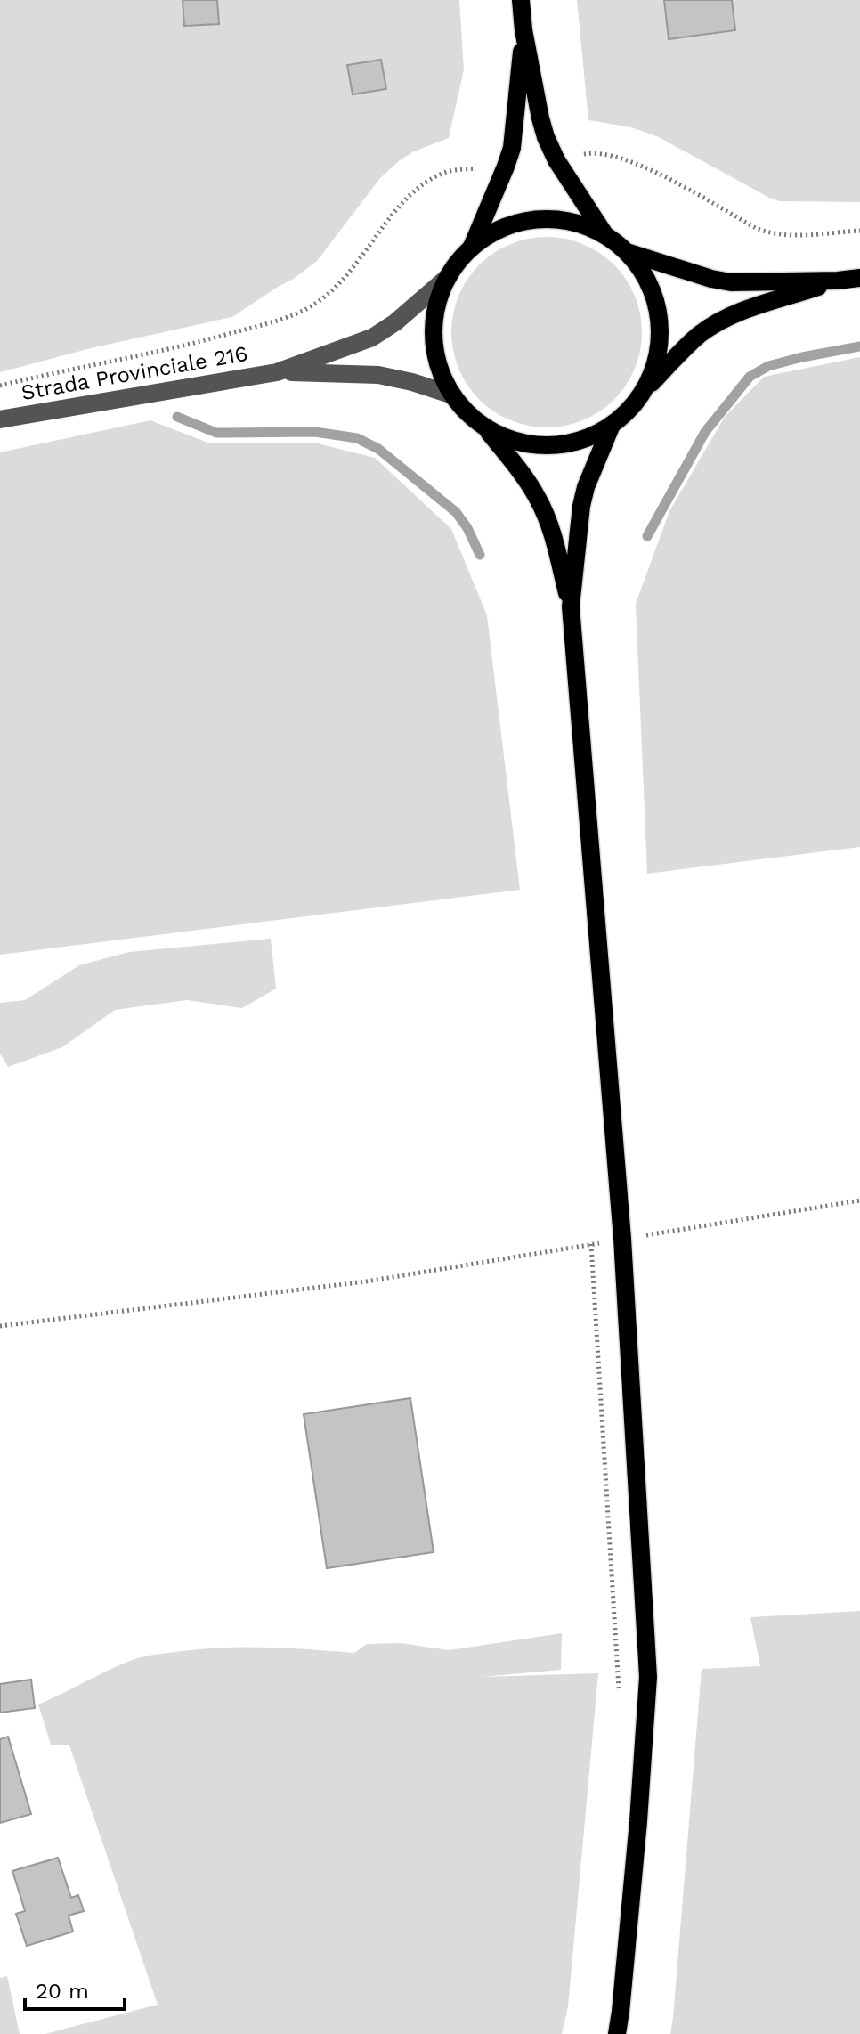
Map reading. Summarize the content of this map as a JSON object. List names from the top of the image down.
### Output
{
  "streets": {
    "street": ["Strada Provinciale 216"]
  },
  "scale_bar": "20 m"
}
